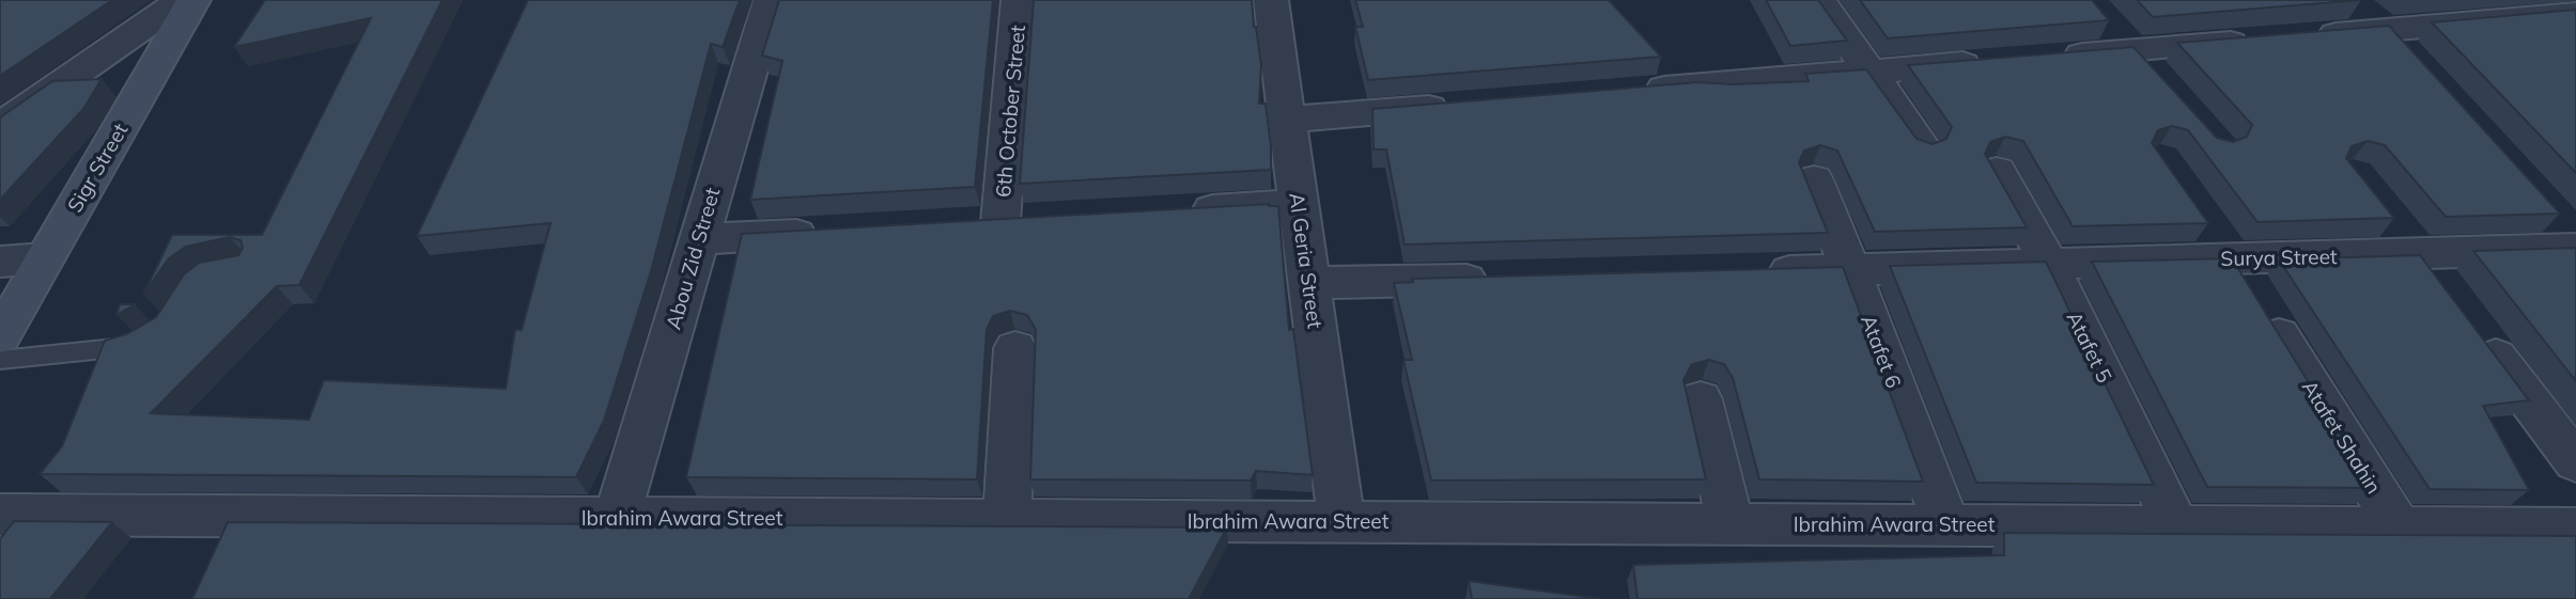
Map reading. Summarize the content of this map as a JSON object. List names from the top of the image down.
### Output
{
  "streets": {
    "main road": ["Sigr Street"],
    "street": [
      "6th October Street",
      "Surya Street",
      "Abou Zid Street",
      "Al Geria Street",
      "Atafet 5",
      "Atafet 6",
      "Atafet Shahin",
      "Ibrahim Awara Street"
    ]
  },
  "crossings": [
    ["Surya Street", "Atafet 5"],
    ["Surya Street", "Atafet 6"],
    ["Surya Street", "Atafet Shahin"],
    ["Abou Zid Street", "Ibrahim Awara Street"],
    ["Al Geria Street", "Ibrahim Awara Street"],
    ["Atafet 5", "Ibrahim Awara Street"],
    ["Atafet 6", "Ibrahim Awara Street"],
    ["Atafet Shahin", "Ibrahim Awara Street"]
  ]
}
